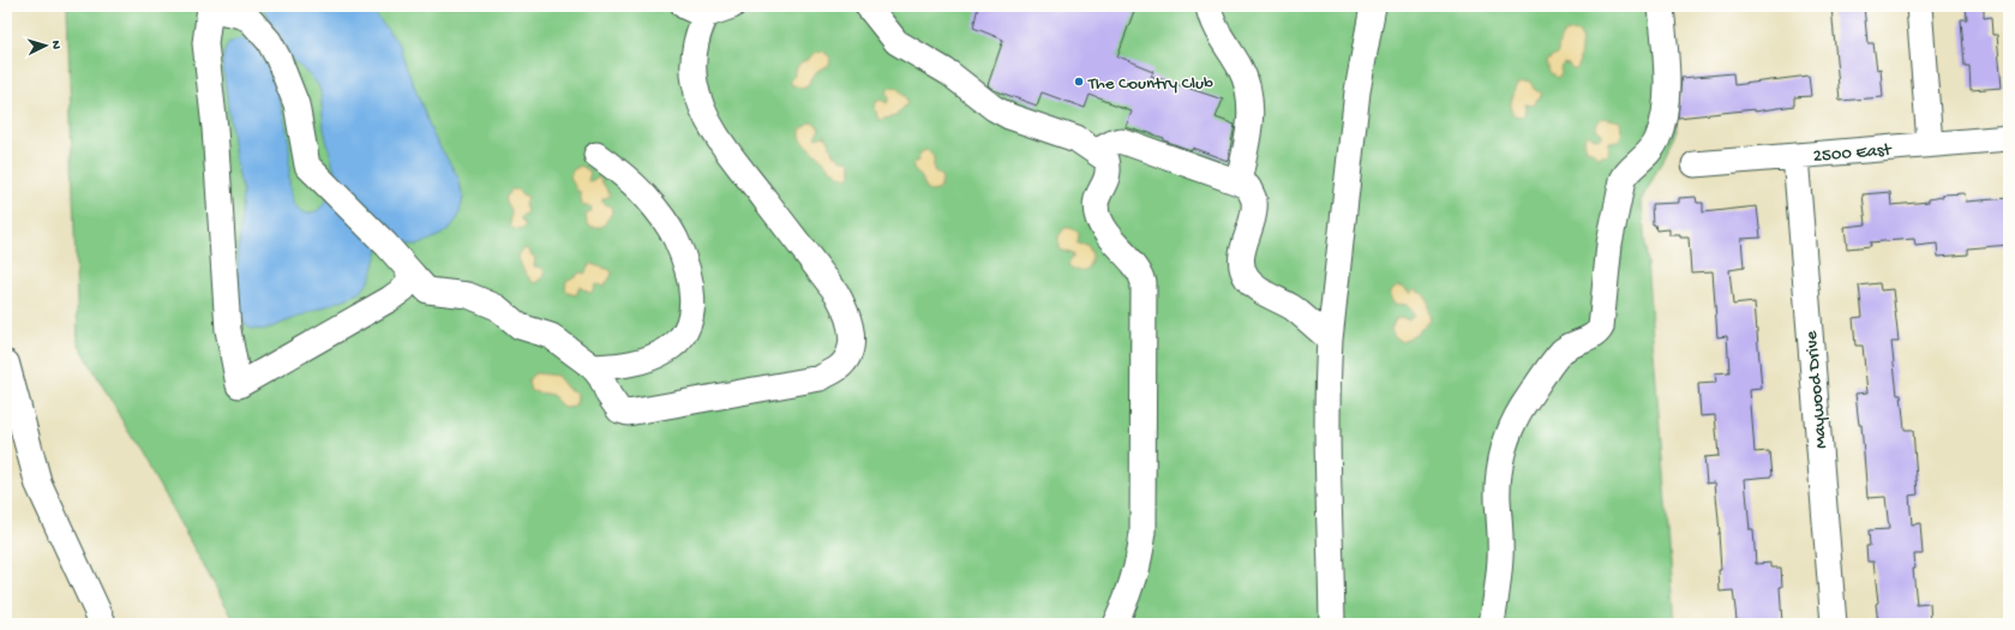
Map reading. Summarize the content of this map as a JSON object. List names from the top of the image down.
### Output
{
  "streets": {
    "street": ["2500 East", "Maywood Drive"]
  },
  "crossings": [
    ["2500 East", "Maywood Drive"]
  ],
  "places": ["The Country Club"],
  "north": "right"
}
